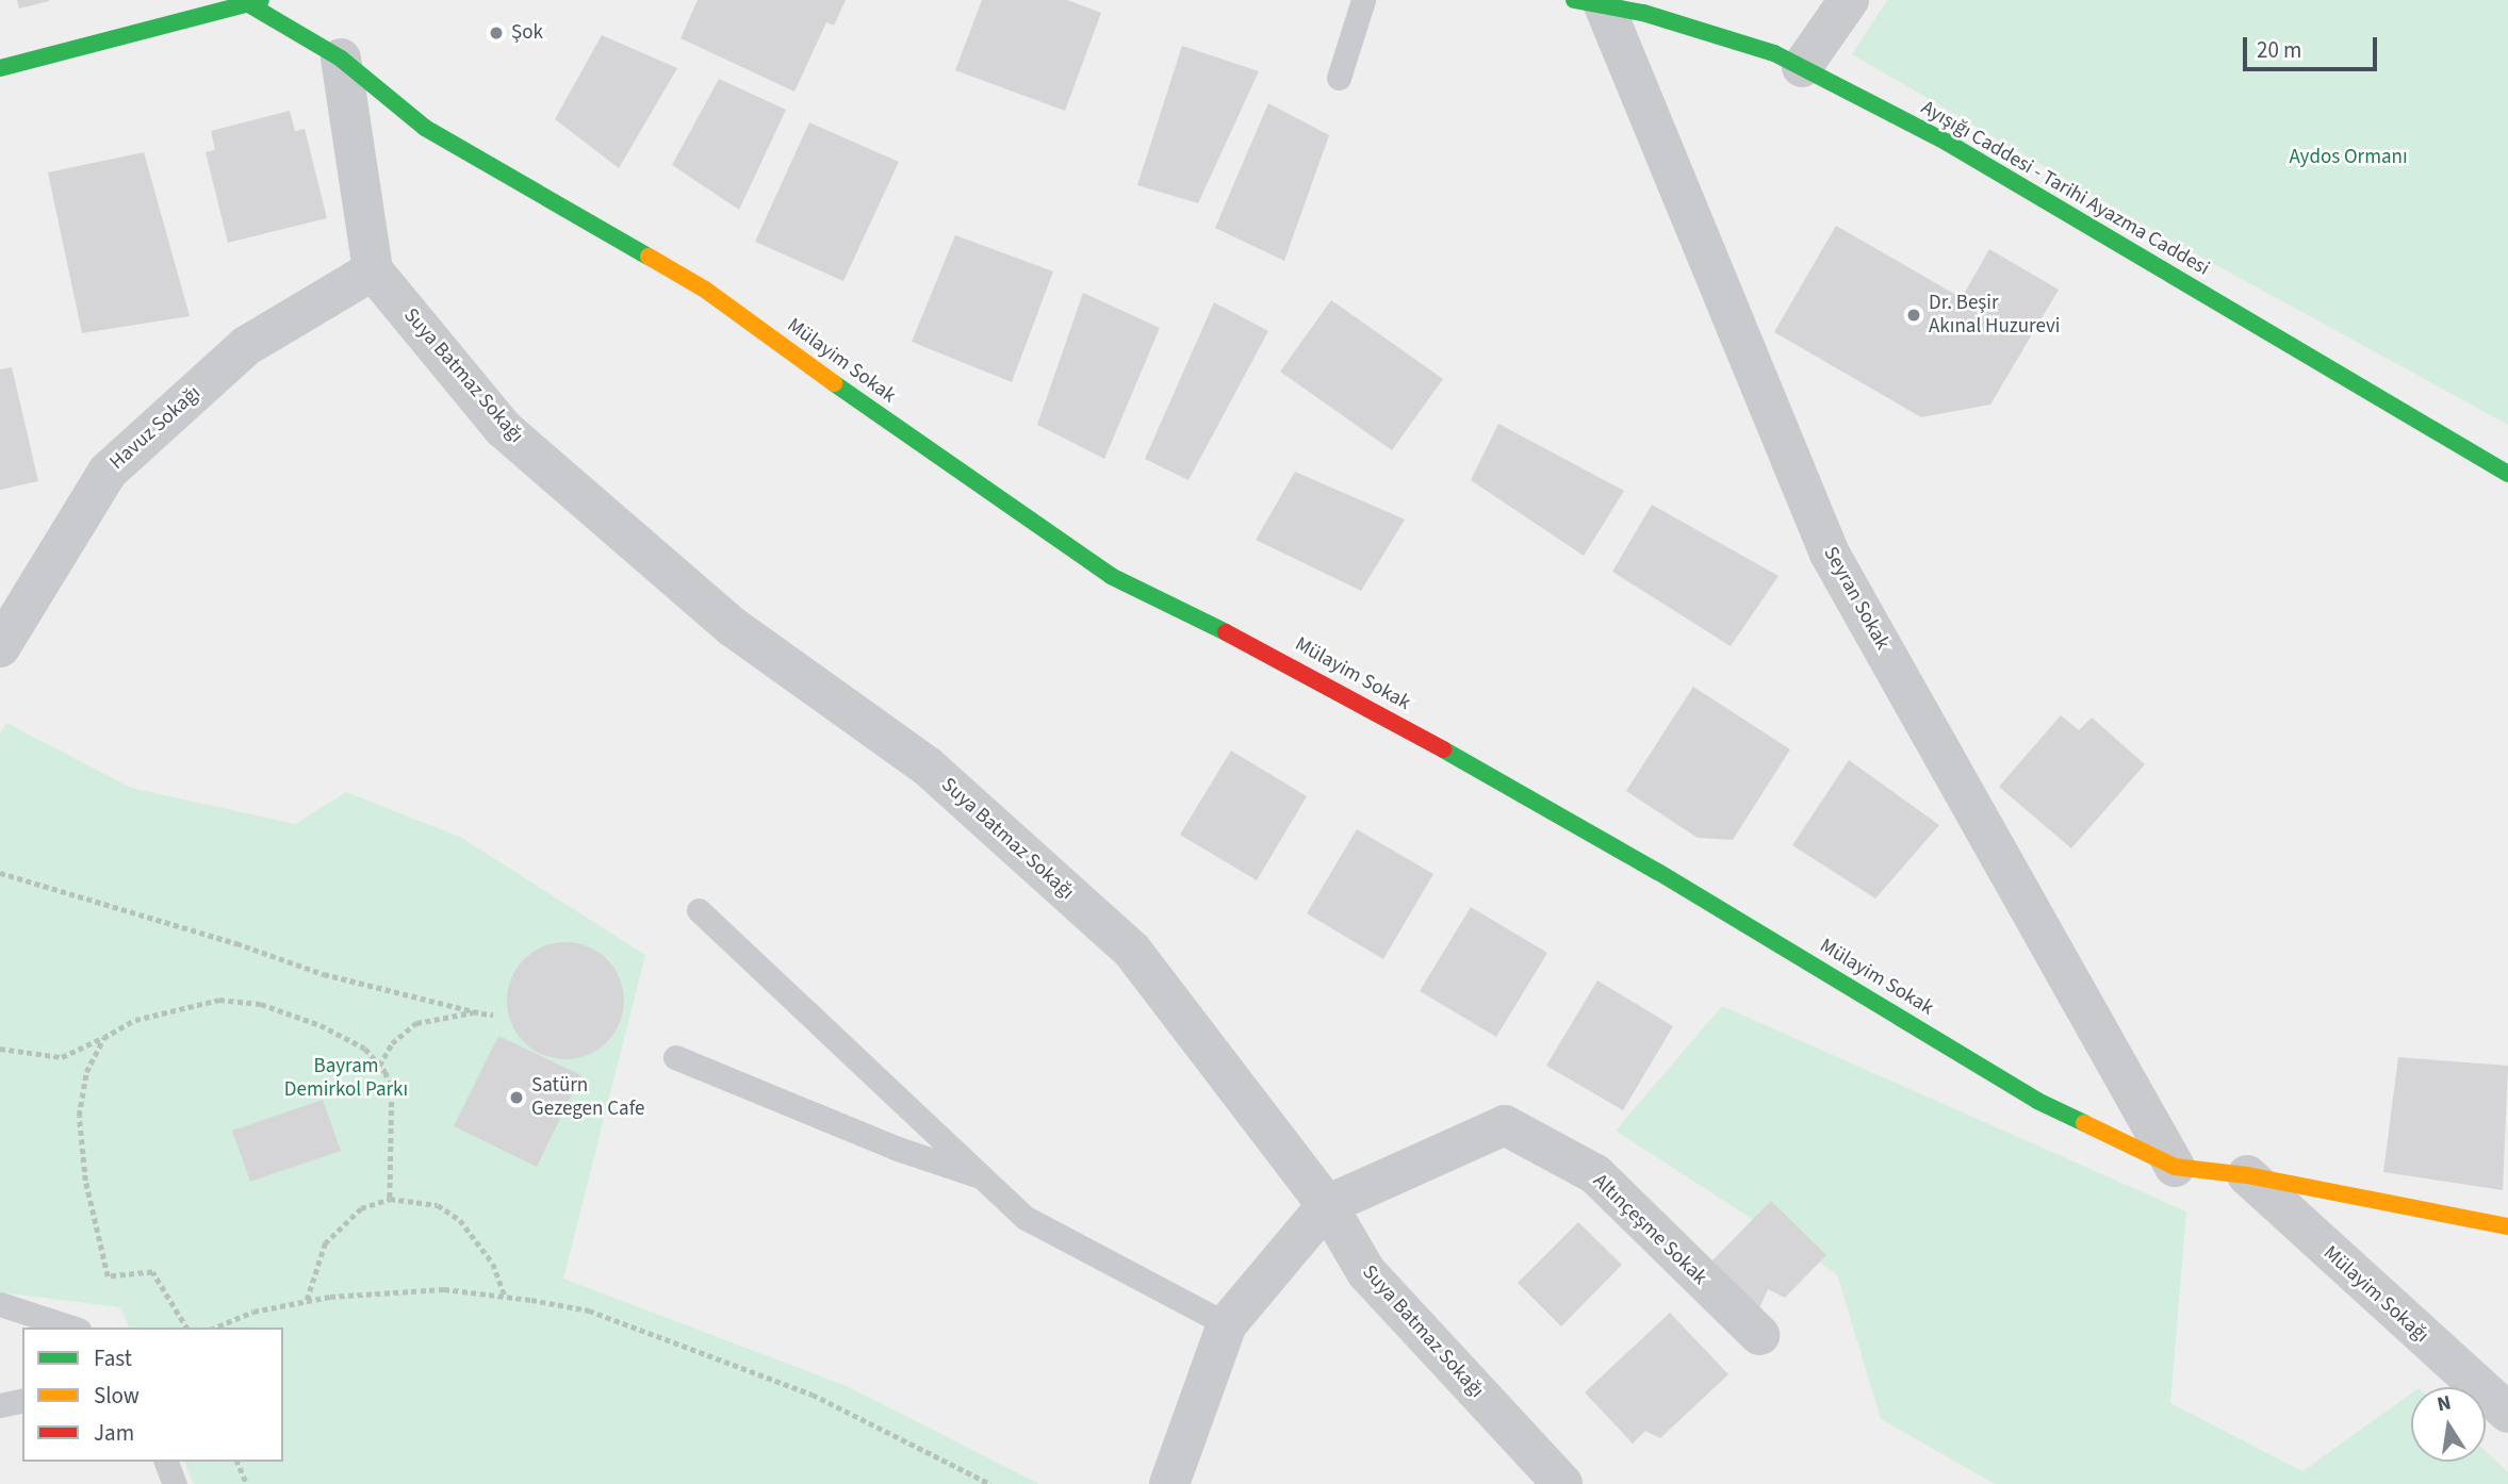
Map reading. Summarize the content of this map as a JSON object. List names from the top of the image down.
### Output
{
  "streets": {
    "street": [
      "Ayışığı Caddesi - Tarihi Ayazma Caddesi",
      "Mülayim Sokak",
      "Suya Batmaz Sokağı",
      "Havuz Sokağı",
      "Seyran Sokak",
      "Altınçeşme Sokak",
      "Mülayim Sokağı"
    ]
  },
  "crossings": [
    ["Ayışığı Caddesi - Tarihi Ayazma Caddesi", "Seyran Sokak"],
    ["Mülayim Sokak", "Seyran Sokak"],
    ["Mülayim Sokak", "Mülayim Sokağı"],
    ["Suya Batmaz Sokağı", "Havuz Sokağı"],
    ["Suya Batmaz Sokağı", "Altınçeşme Sokak"]
  ],
  "parks": ["Aydos Ormanı", "Bayram Demirkol Parkı"],
  "places": ["Şok", "Dr. Beşir Akınal Huzurevi", "Satürn Gezegen Cafe"],
  "legend": ["Fast", "Slow", "Jam"],
  "scale_bar": "20 m",
  "north": "top"
}
